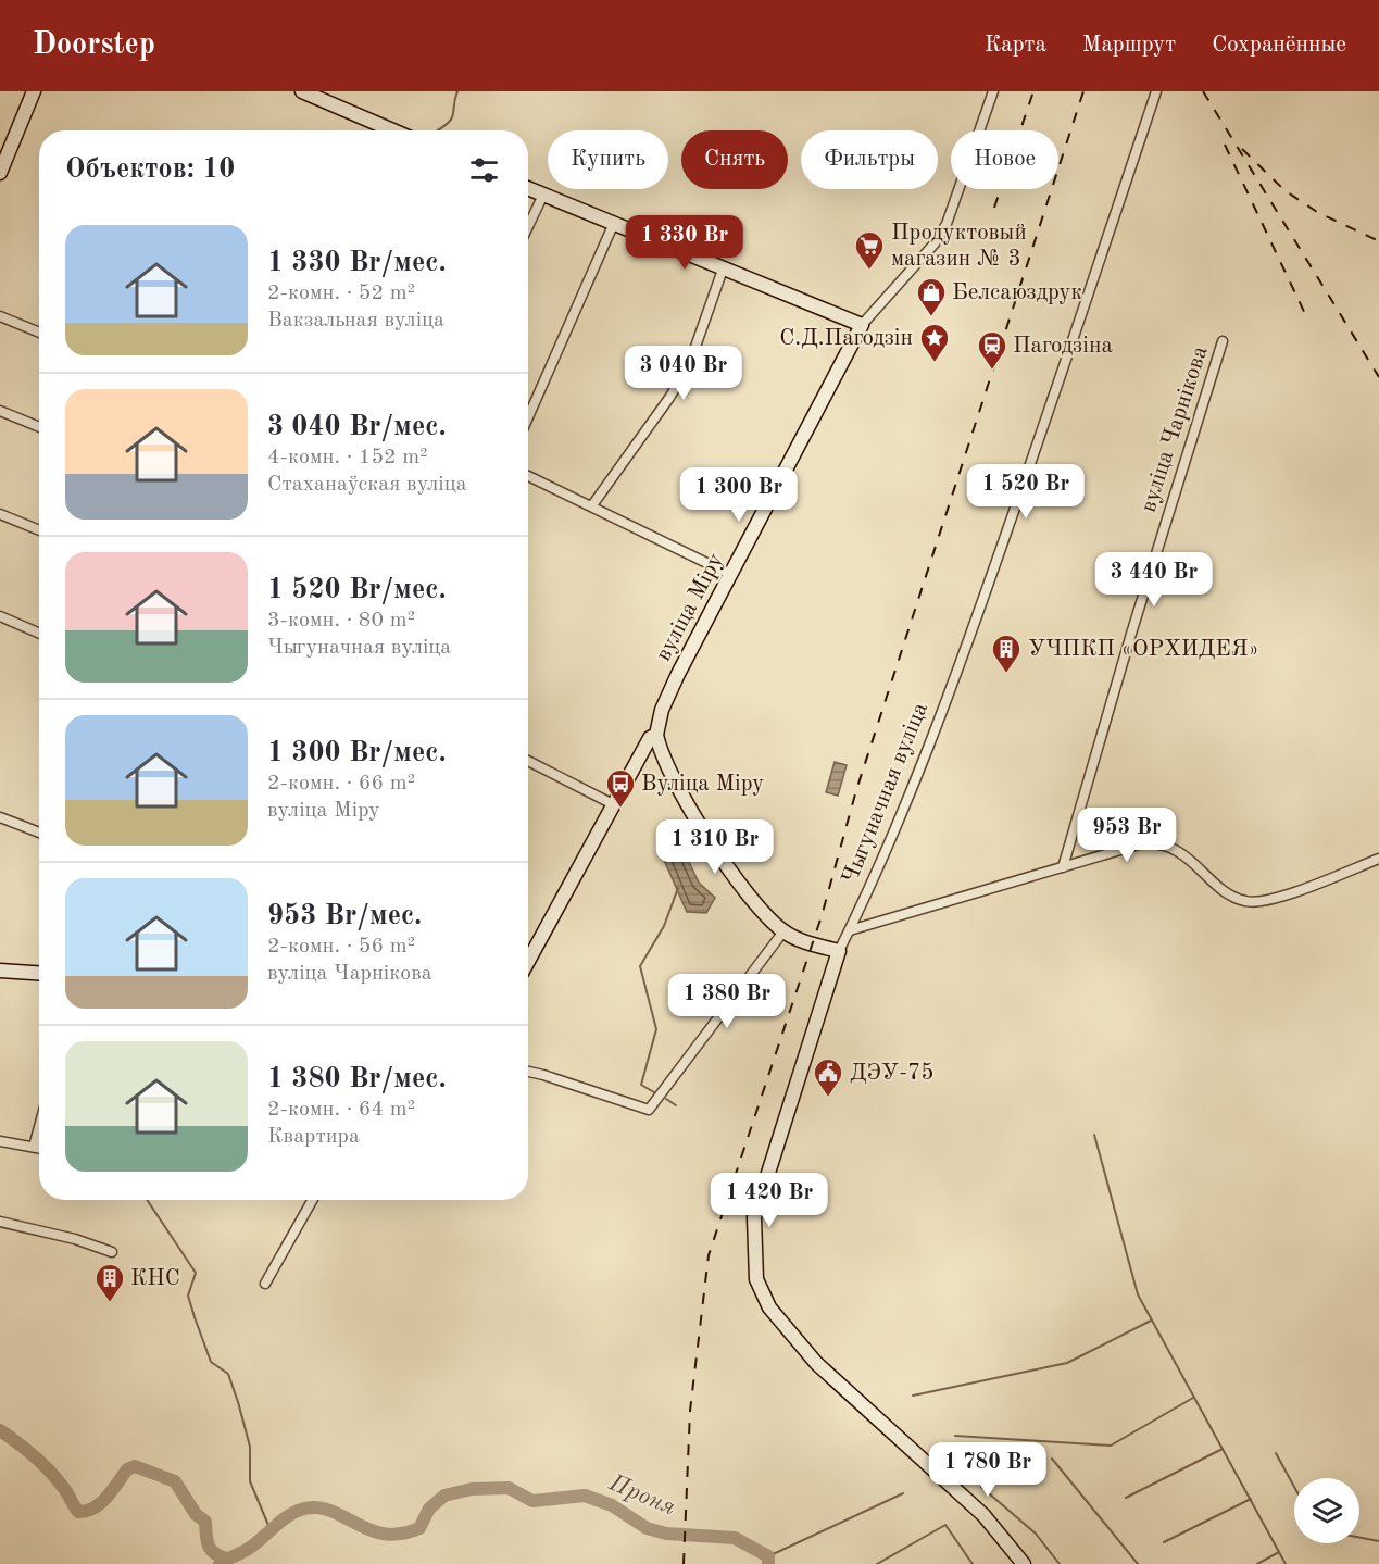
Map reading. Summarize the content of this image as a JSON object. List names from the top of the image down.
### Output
{
  "streets": {
    "street": ["вуліца Чарнікова", "вуліца Міру", "Чыгуначная вуліца"]
  },
  "water": ["Проня"],
  "places": {
    "supermarket": ["Продуктовый магазин № 3"],
    "shop": ["Белсаюздрук"],
    "place": ["С.Д.Пагодзін"],
    "station": ["Пагодзіна"],
    "building": ["УЧПКП «ОРХИДЕЯ»", "КНС"],
    "bus stop": ["Вуліца Міру"],
    "public building": ["ДЭУ-75"]
  },
  "page": {
    "header": "Doorstep",
    "nav": ["Карта", "Маршрут", "Сохранённые"],
    "chip": [
      "Купить",
      "Снять",
      "Фильтры",
      "Новое"
    ],
    "heading": "Объектов: 10",
    "list": [
      {
        "name": "1 330 Br/мес.",
        "note": "2-комн. · 52 m² · Вакзальная вуліца"
      },
      {
        "name": "3 040 Br/мес.",
        "note": "4-комн. · 152 m² · Стаханаўская вуліца"
      },
      {
        "name": "1 520 Br/мес.",
        "note": "3-комн. · 80 m² · Чыгуначная вуліца"
      },
      {
        "name": "1 300 Br/мес.",
        "note": "2-комн. · 66 m² · вуліца Міру"
      },
      {
        "name": "953 Br/мес.",
        "note": "2-комн. · 56 m² · вуліца Чарнікова"
      },
      {
        "name": "1 380 Br/мес.",
        "note": "2-комн. · 64 m² · Квартира"
      }
    ],
    "price": [
      "1 330 Br",
      "3 040 Br",
      "1 520 Br",
      "1 300 Br",
      "3 440 Br",
      "953 Br",
      "1 310 Br",
      "1 380 Br",
      "1 420 Br",
      "1 780 Br"
    ]
  }
}
